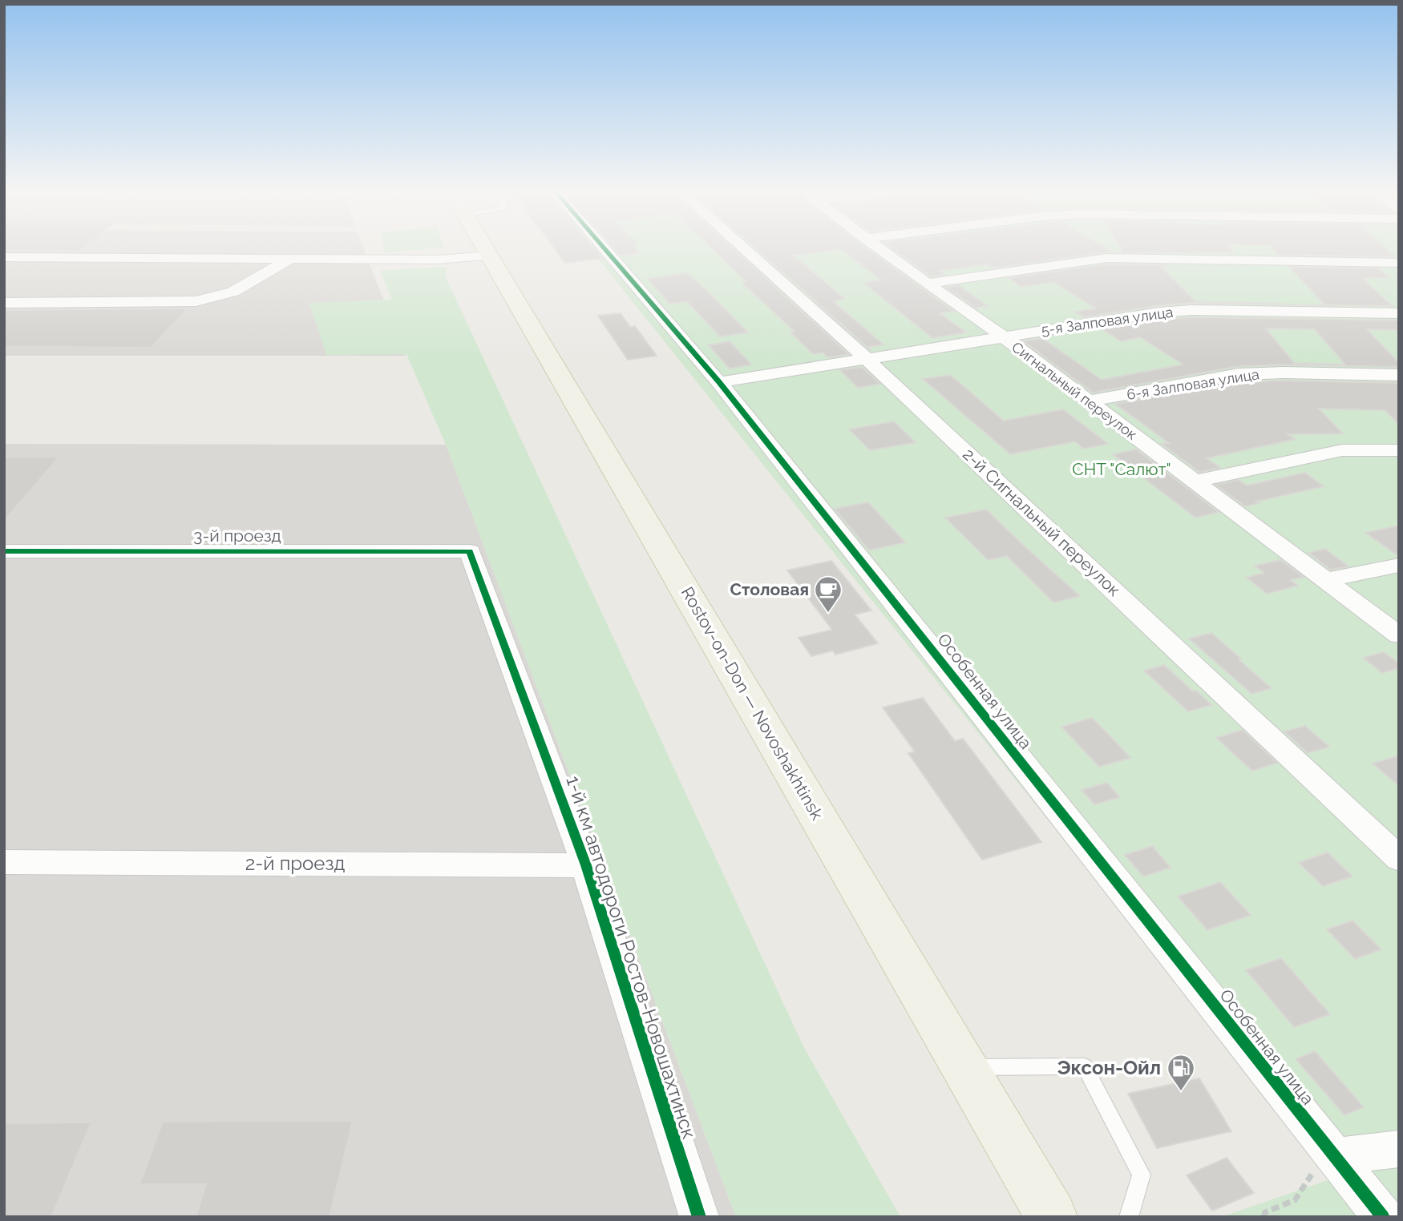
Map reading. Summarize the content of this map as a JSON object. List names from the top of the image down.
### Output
{
  "streets": {
    "main road": ["Rostov-on-Don — Novoshakhtinsk"],
    "street": [
      "5-я Залповая улица",
      "6-я Залповая улица",
      "Сигнальный переулок",
      "2-й Сигнальный переулок",
      "3-й проезд",
      "Особенная улица",
      "2-й проезд",
      "1-й км автодороги Ростов-Новошахтинск"
    ]
  },
  "crossings": [
    ["5-я Залповая улица", "Сигнальный переулок"],
    ["5-я Залповая улица", "2-й Сигнальный переулок"],
    ["5-я Залповая улица", "Особенная улица"],
    ["6-я Залповая улица", "Сигнальный переулок"],
    ["3-й проезд", "1-й км автодороги Ростов-Новошахтинск"],
    ["2-й проезд", "1-й км автодороги Ростов-Новошахтинск"]
  ],
  "parks": ["СНТ \"Салют\""],
  "places": {
    "cafe": ["Столовая"],
    "fuel station": ["Эксон-Ойл"]
  }
}
